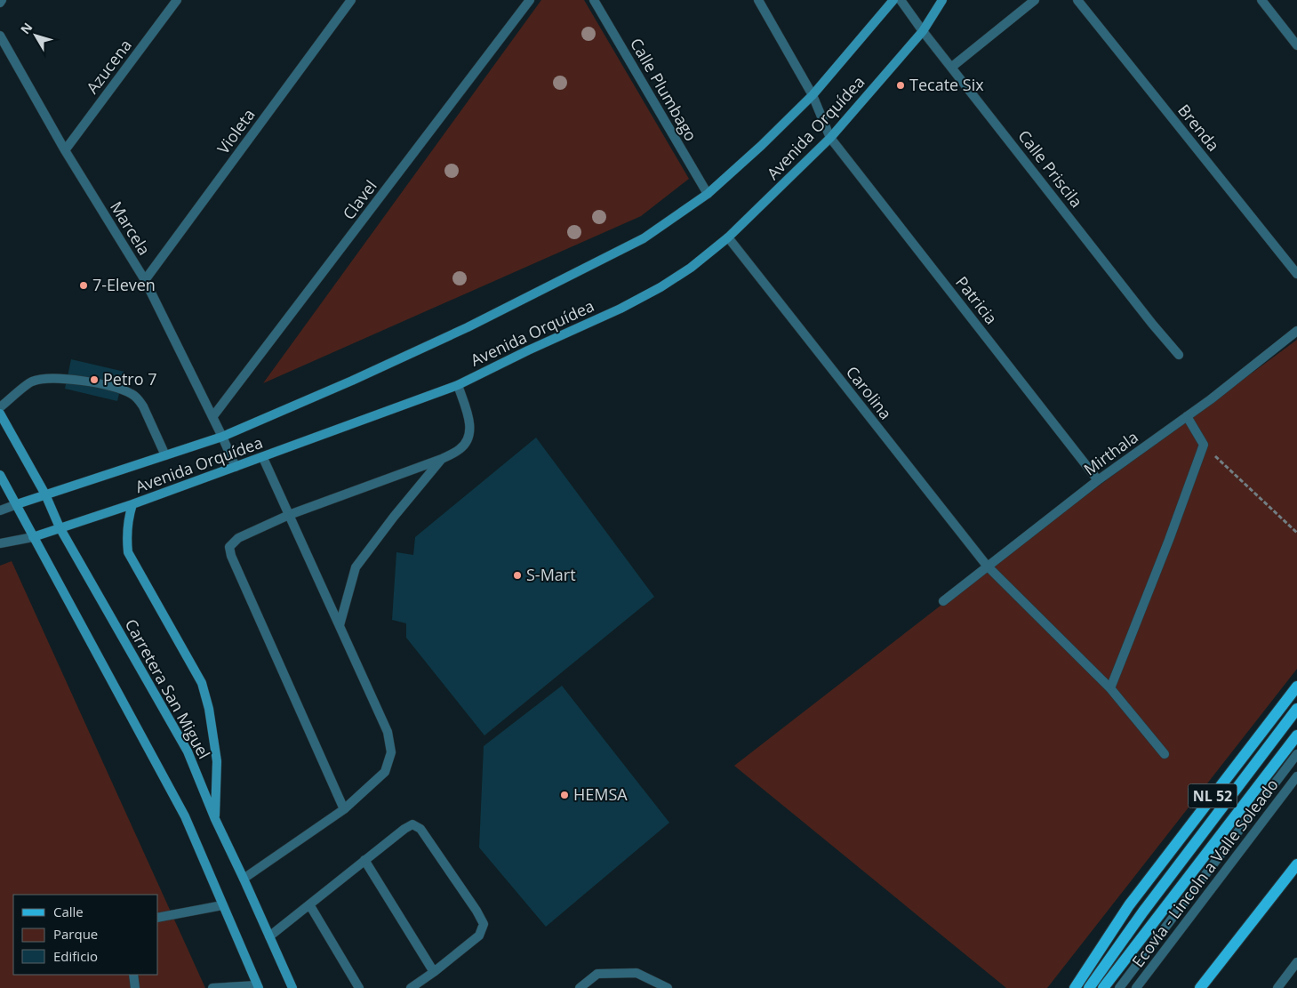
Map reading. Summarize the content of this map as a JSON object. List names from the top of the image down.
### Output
{
  "streets": {
    "main road": ["NL 52"],
    "street": [
      "Azucena",
      "Calle Plumbago",
      "Avenida Orquídea",
      "Brenda",
      "Violeta",
      "Calle Priscila",
      "Clavel",
      "Marcela",
      "Patricia",
      "Carolina",
      "Mirthala",
      "Carretera San Miguel",
      "Ecovía - Lincoln a Valle Soleado"
    ]
  },
  "crossings": [
    ["Azucena", "Marcela"],
    ["Calle Plumbago", "Avenida Orquídea"],
    ["Avenida Orquídea", "Calle Priscila"],
    ["Avenida Orquídea", "Marcela"],
    ["Avenida Orquídea", "Patricia"],
    ["Avenida Orquídea", "Carolina"],
    ["Avenida Orquídea", "Carretera San Miguel"],
    ["Violeta", "Marcela"],
    ["Clavel", "Marcela"],
    ["Patricia", "Mirthala"],
    ["Carolina", "Mirthala"]
  ],
  "places": [
    "Tecate Six",
    "7-Eleven",
    "Petro 7",
    "S-Mart",
    "HEMSA"
  ],
  "legend": ["Calle", "Parque", "Edificio"],
  "north": "top left"
}
